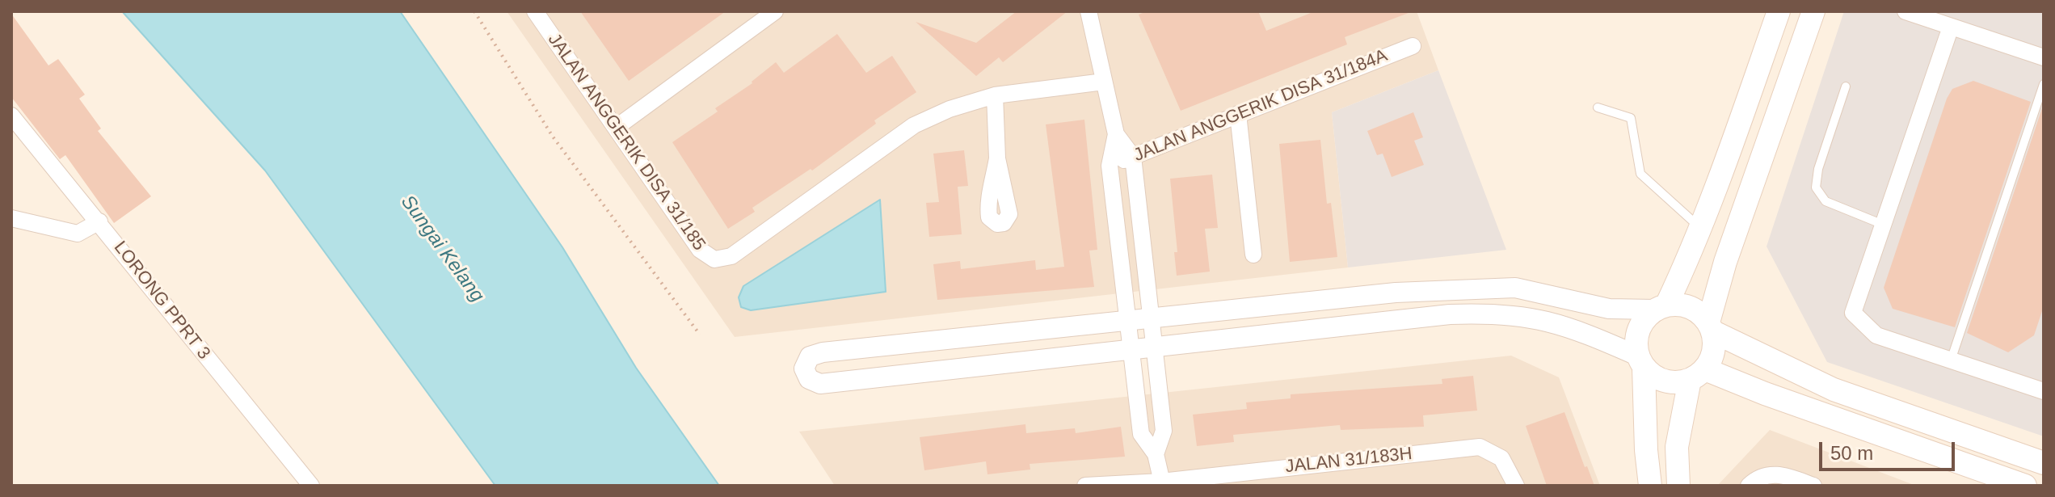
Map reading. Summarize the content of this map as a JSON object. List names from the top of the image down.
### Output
{
  "streets": {
    "street": [
      "JALAN ANGGERIK DISA 31/184A",
      "JALAN ANGGERIK DISA 31/185",
      "LORONG PPRT 3",
      "JALAN 31/183H"
    ]
  },
  "water": ["Sungai Kelang"],
  "scale_bar": "50 m"
}
